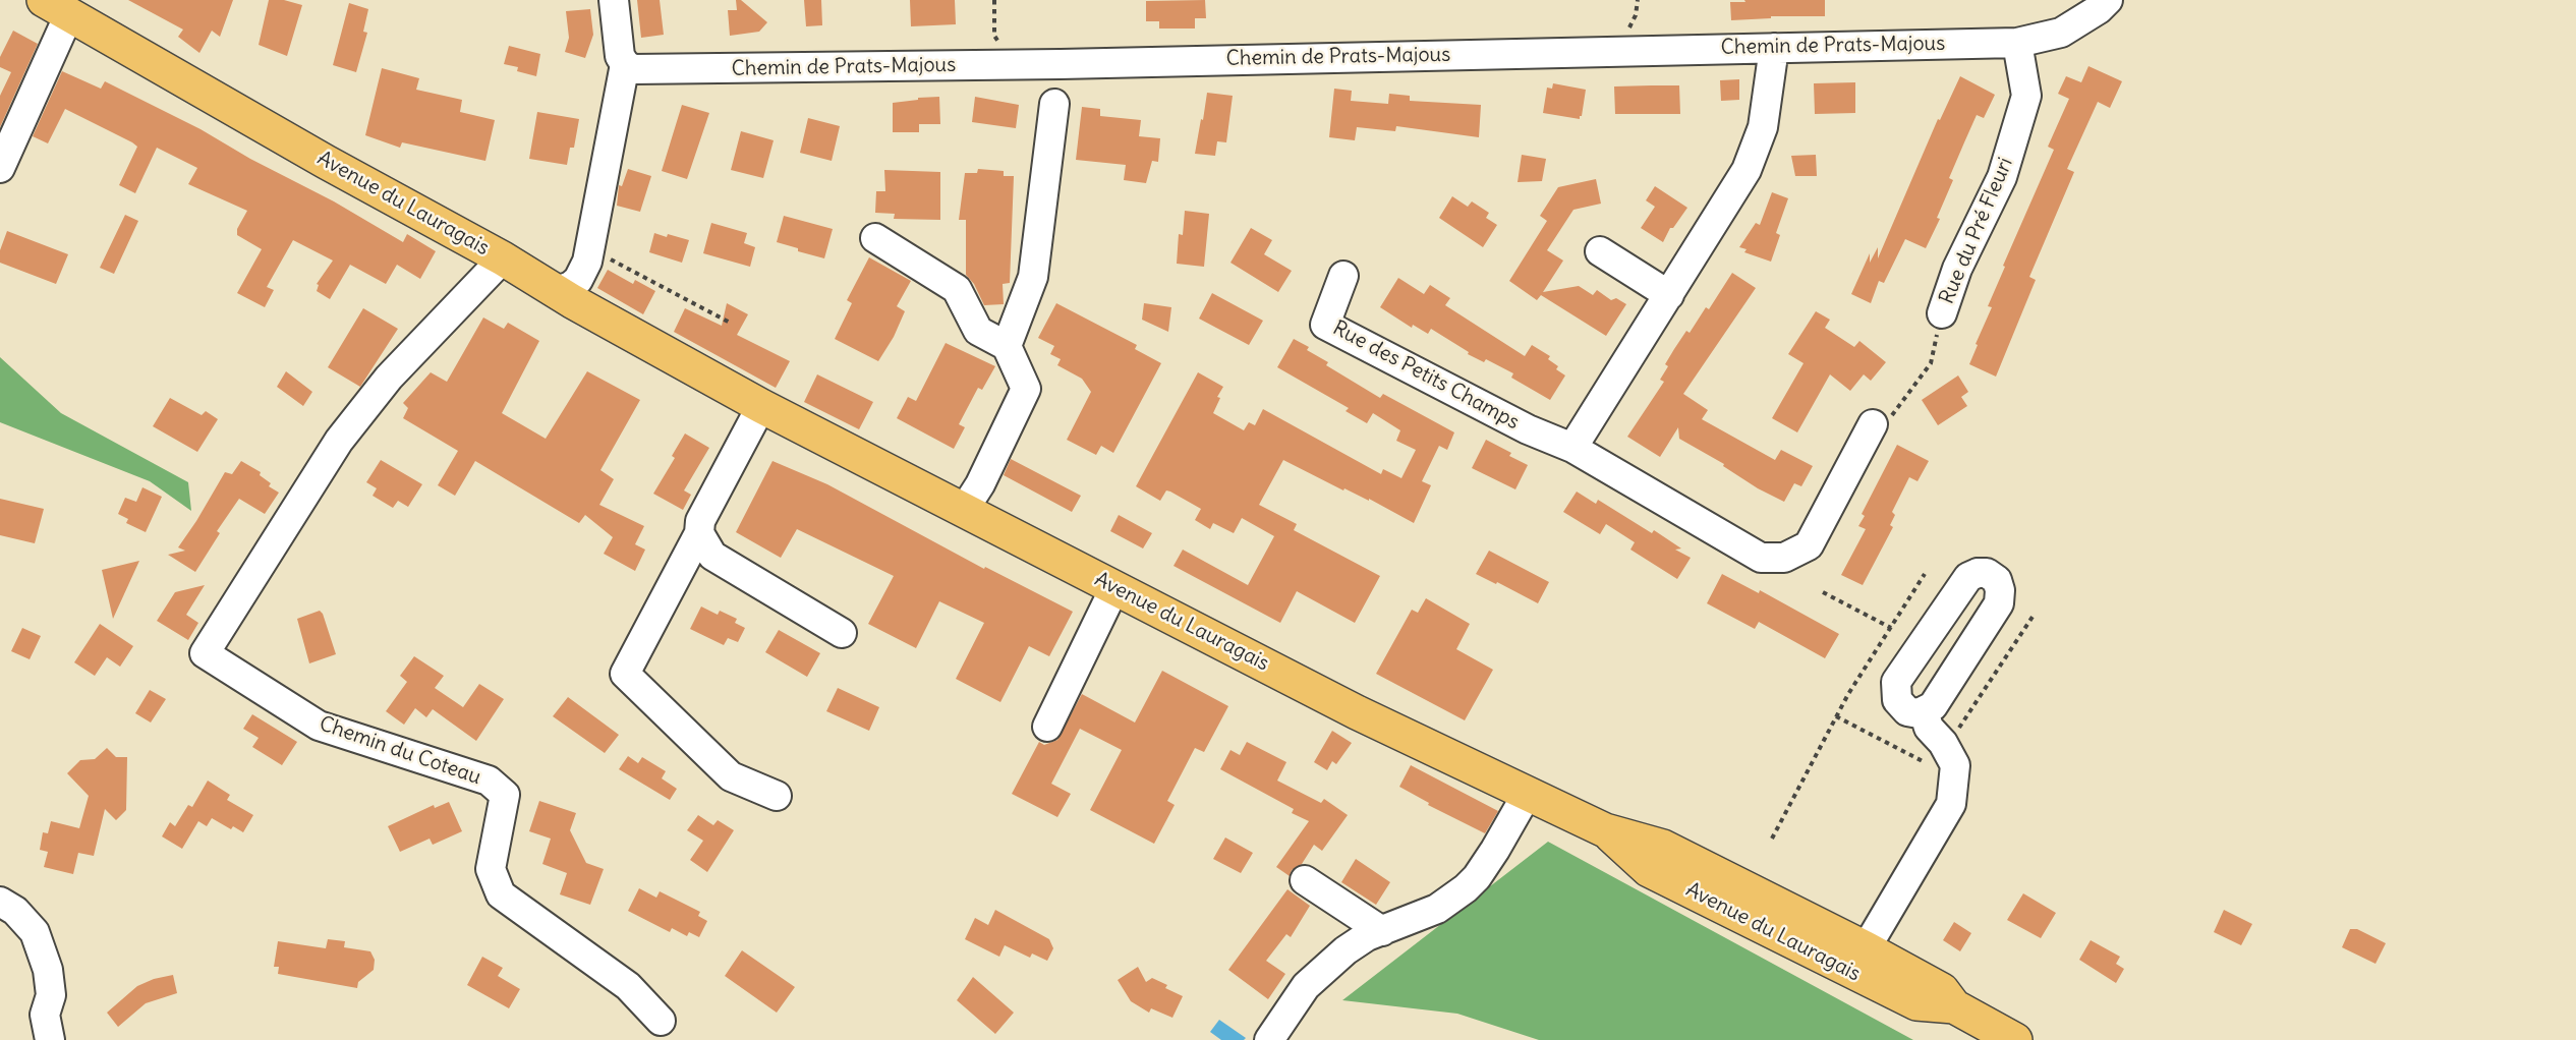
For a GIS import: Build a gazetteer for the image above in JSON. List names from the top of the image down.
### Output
{
  "streets": {
    "main road": ["Avenue du Lauragais"],
    "street": [
      "Chemin de Prats-Majous",
      "Rue du Pré Fleuri",
      "Rue des Petits Champs",
      "Chemin du Coteau"
    ]
  },
  "crossings": [
    ["Chemin de Prats-Majous", "Rue du Pré Fleuri"],
    ["Avenue du Lauragais", "Chemin du Coteau"]
  ]
}
